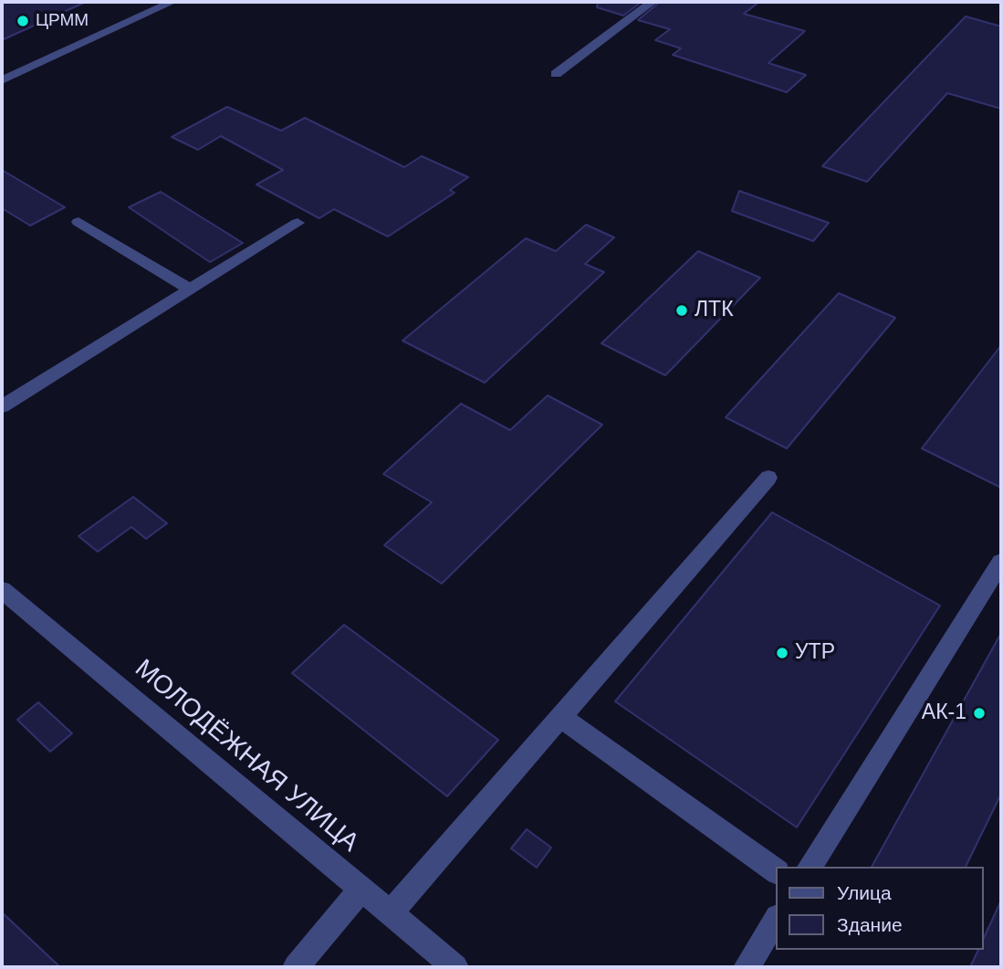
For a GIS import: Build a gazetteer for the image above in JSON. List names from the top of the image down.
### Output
{
  "streets": {
    "street": ["МОЛОДЁЖНАЯ УЛИЦА"]
  },
  "places": [
    "ЦРММ",
    "ЛТК",
    "УТР",
    "АК-1"
  ],
  "legend": ["Улица", "Здание"]
}
